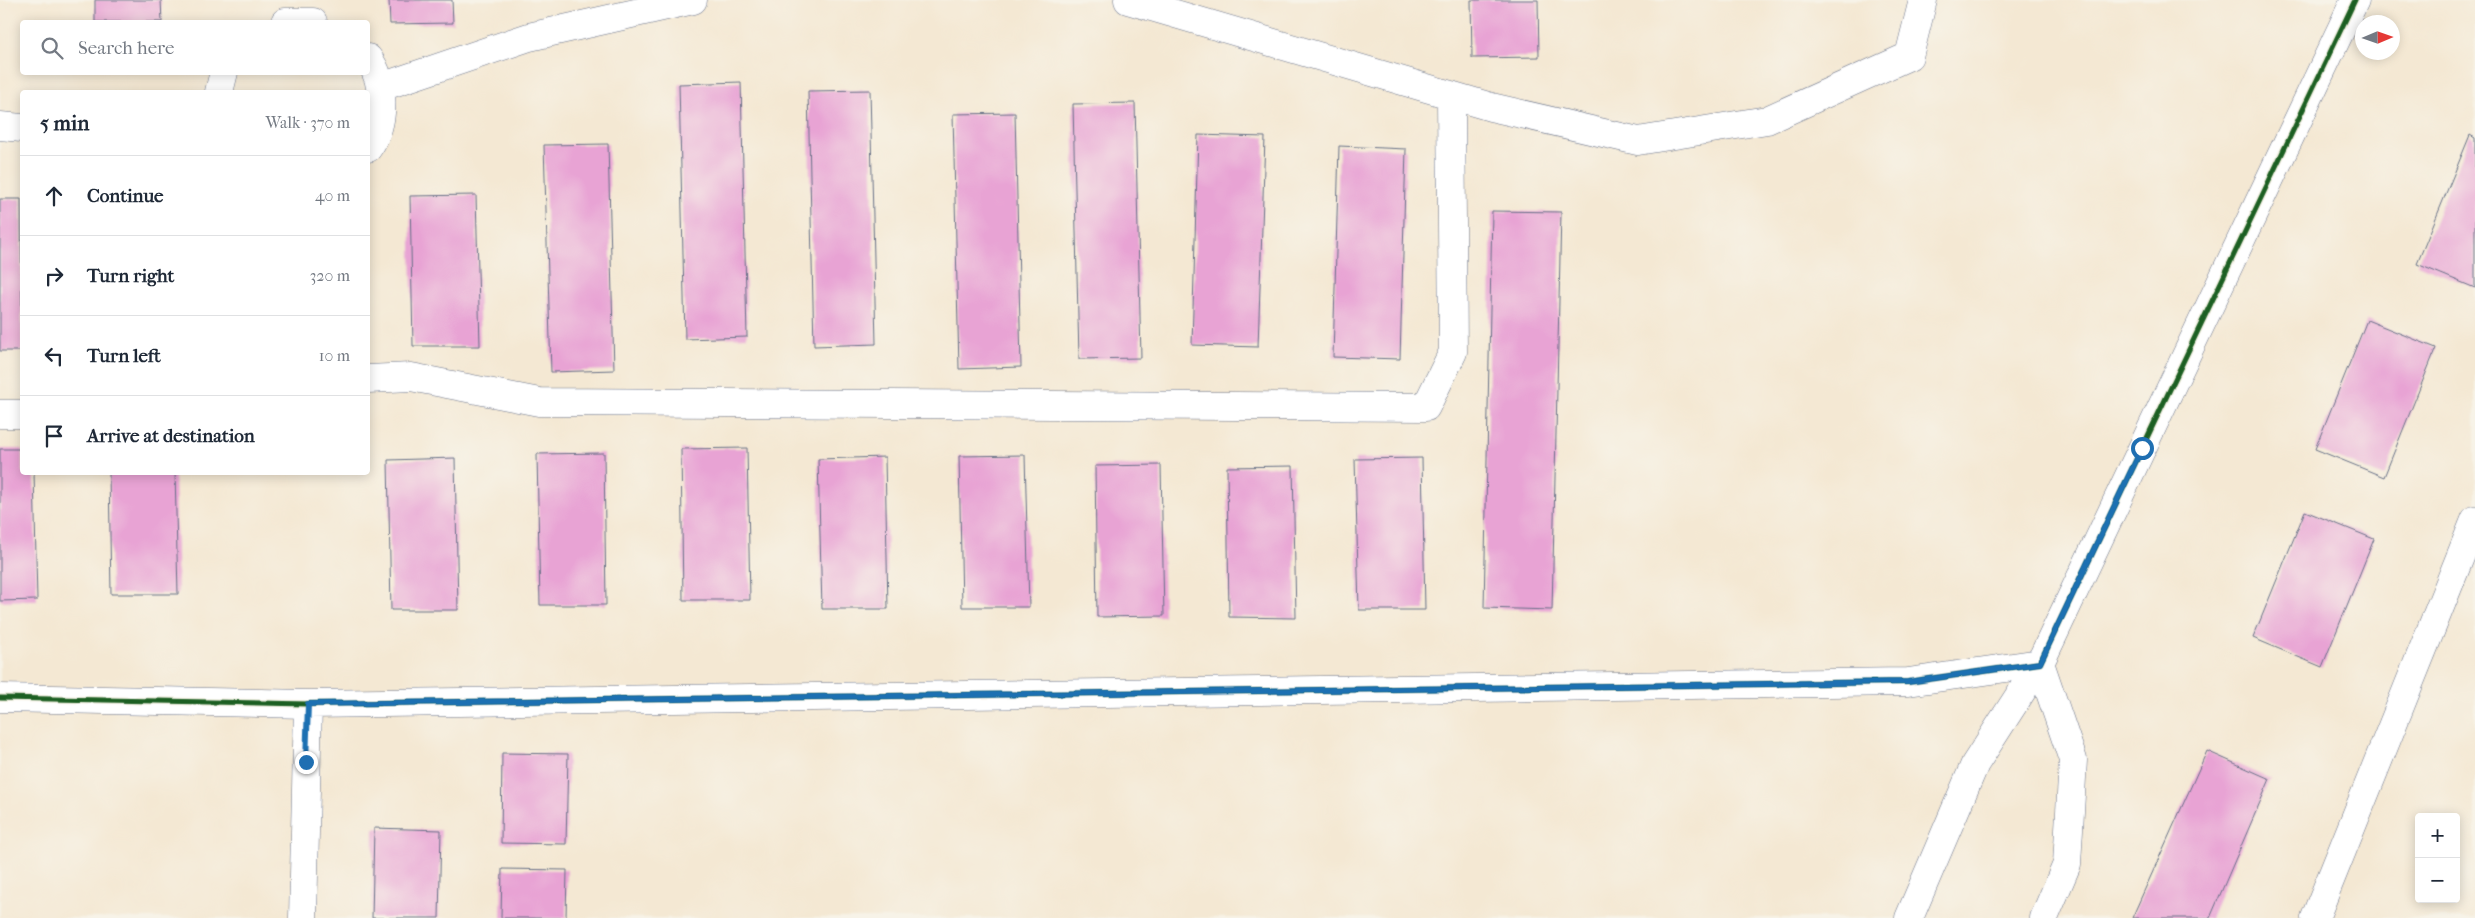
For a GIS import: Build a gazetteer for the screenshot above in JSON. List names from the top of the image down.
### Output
{
  "north": "right",
  "page": {
    "search": "Search here",
    "heading": ["5 min", "Walk · 370 m"],
    "list": [
      ["Continue", "40 m"],
      ["Turn right", "320 m"],
      ["Turn left", "10 m"],
      "Arrive at destination"
    ],
    "map_buttons": ["+", "−"]
  }
}
